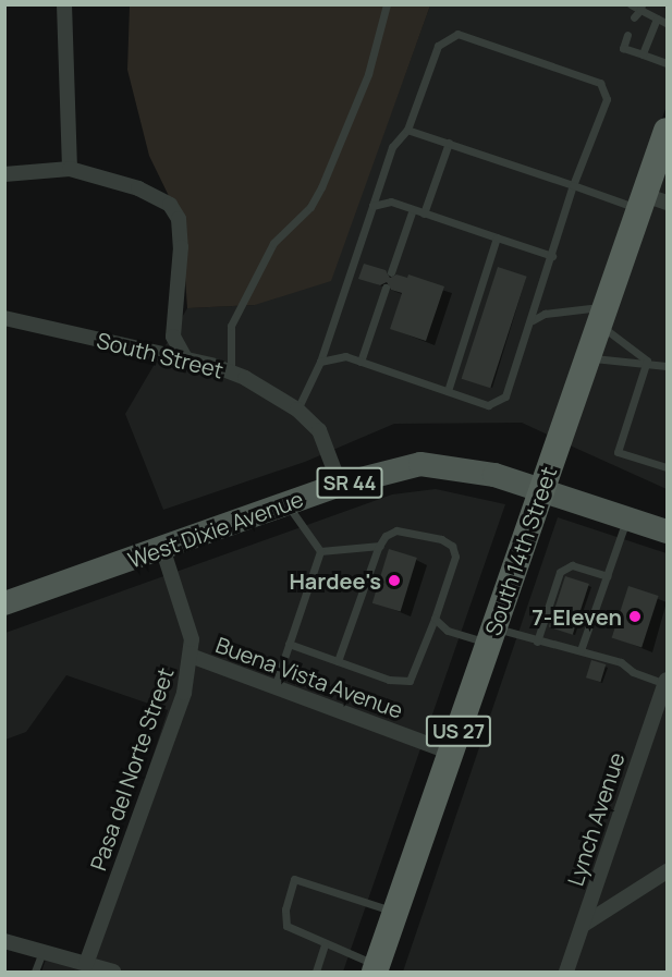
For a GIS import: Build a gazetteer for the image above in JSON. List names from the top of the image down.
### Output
{
  "streets": {
    "highway": ["South 14th Street", "US 27"],
    "main road": ["SR 44", "West Dixie Avenue"],
    "street": [
      "South Street",
      "Buena Vista Avenue",
      "Pasa del Norte Street",
      "Lynch Avenue"
    ]
  },
  "crossings": [
    ["South Street", "West Dixie Avenue"],
    ["SR 44", "West Dixie Avenue"],
    ["SR 44", "South 14th Street"],
    ["West Dixie Avenue", "South 14th Street"],
    ["West Dixie Avenue", "Pasa del Norte Street"],
    ["South 14th Street", "Buena Vista Avenue"],
    ["Buena Vista Avenue", "Pasa del Norte Street"]
  ],
  "places": ["Hardee's", "7-Eleven"]
}
